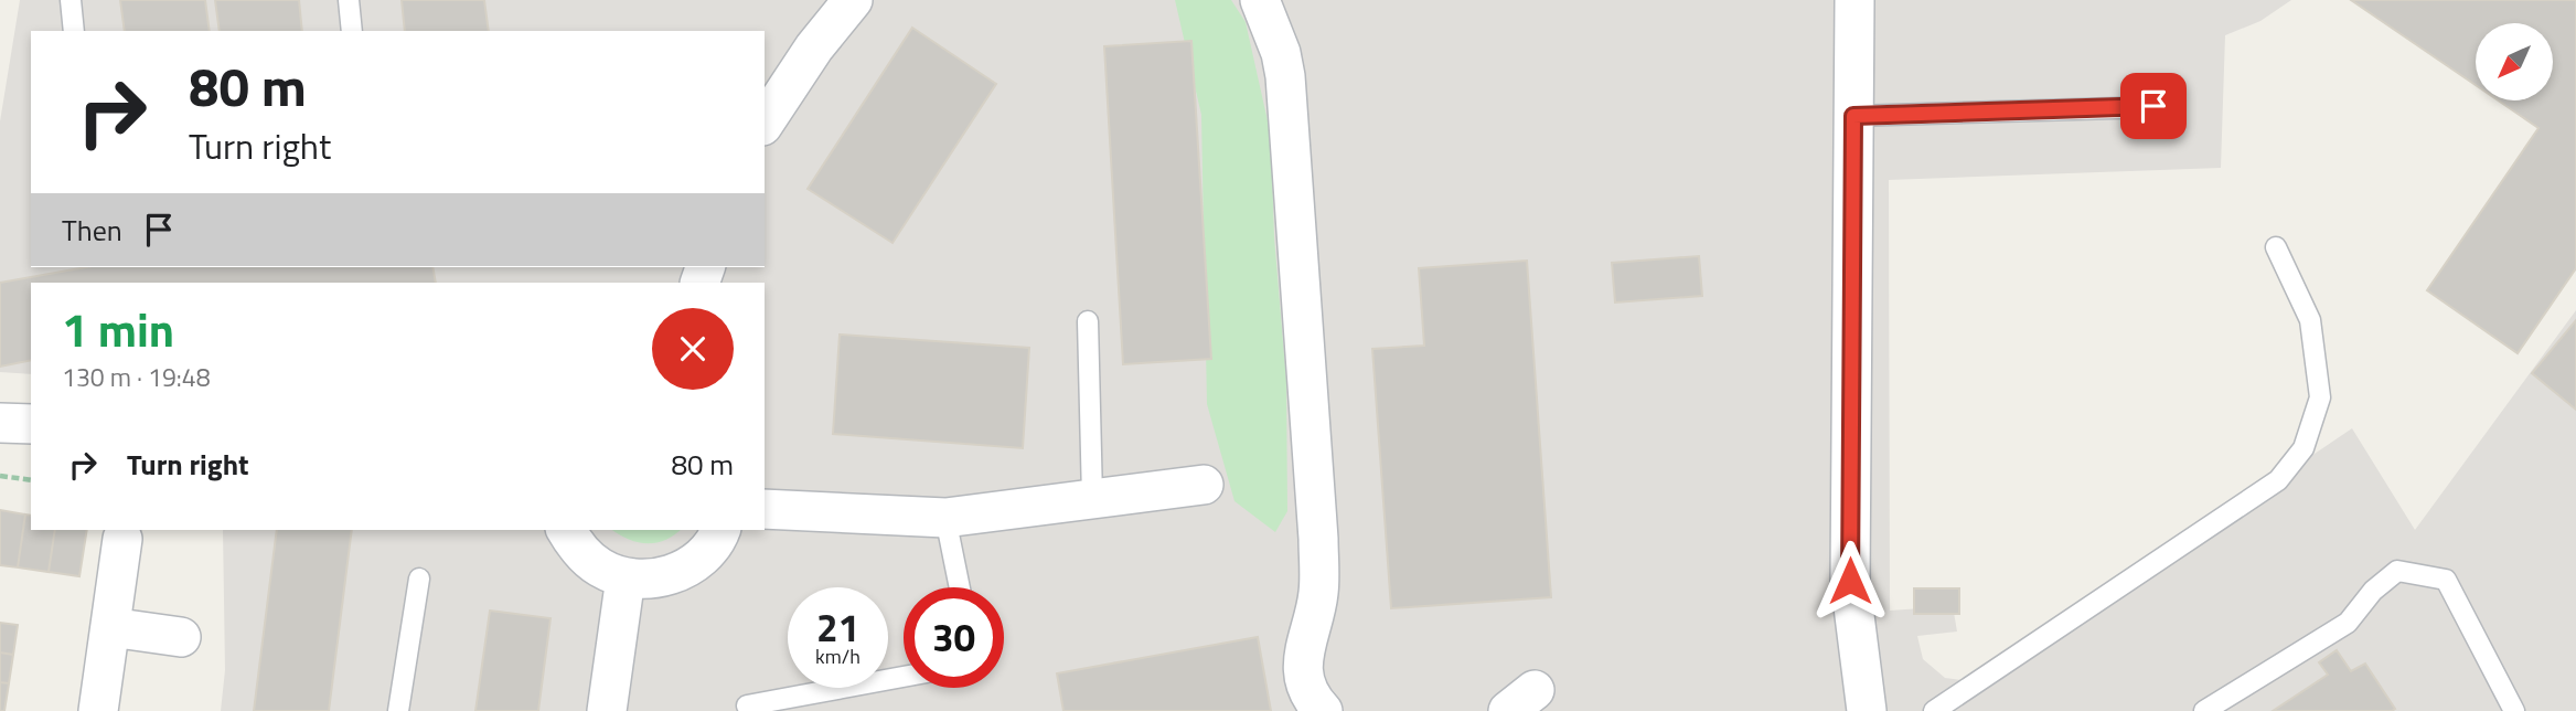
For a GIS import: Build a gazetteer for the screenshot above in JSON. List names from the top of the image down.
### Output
{
  "north": "bottom left",
  "page": {
    "turn": ["80 m", "Turn right"],
    "then": "Then",
    "heading": ["1 min", "130 m · 19:48"],
    "list": [
      {
        "name": "Turn right",
        "value": "80 m"
      }
    ],
    "speed": "21 km/h",
    "limit": "30"
  }
}
